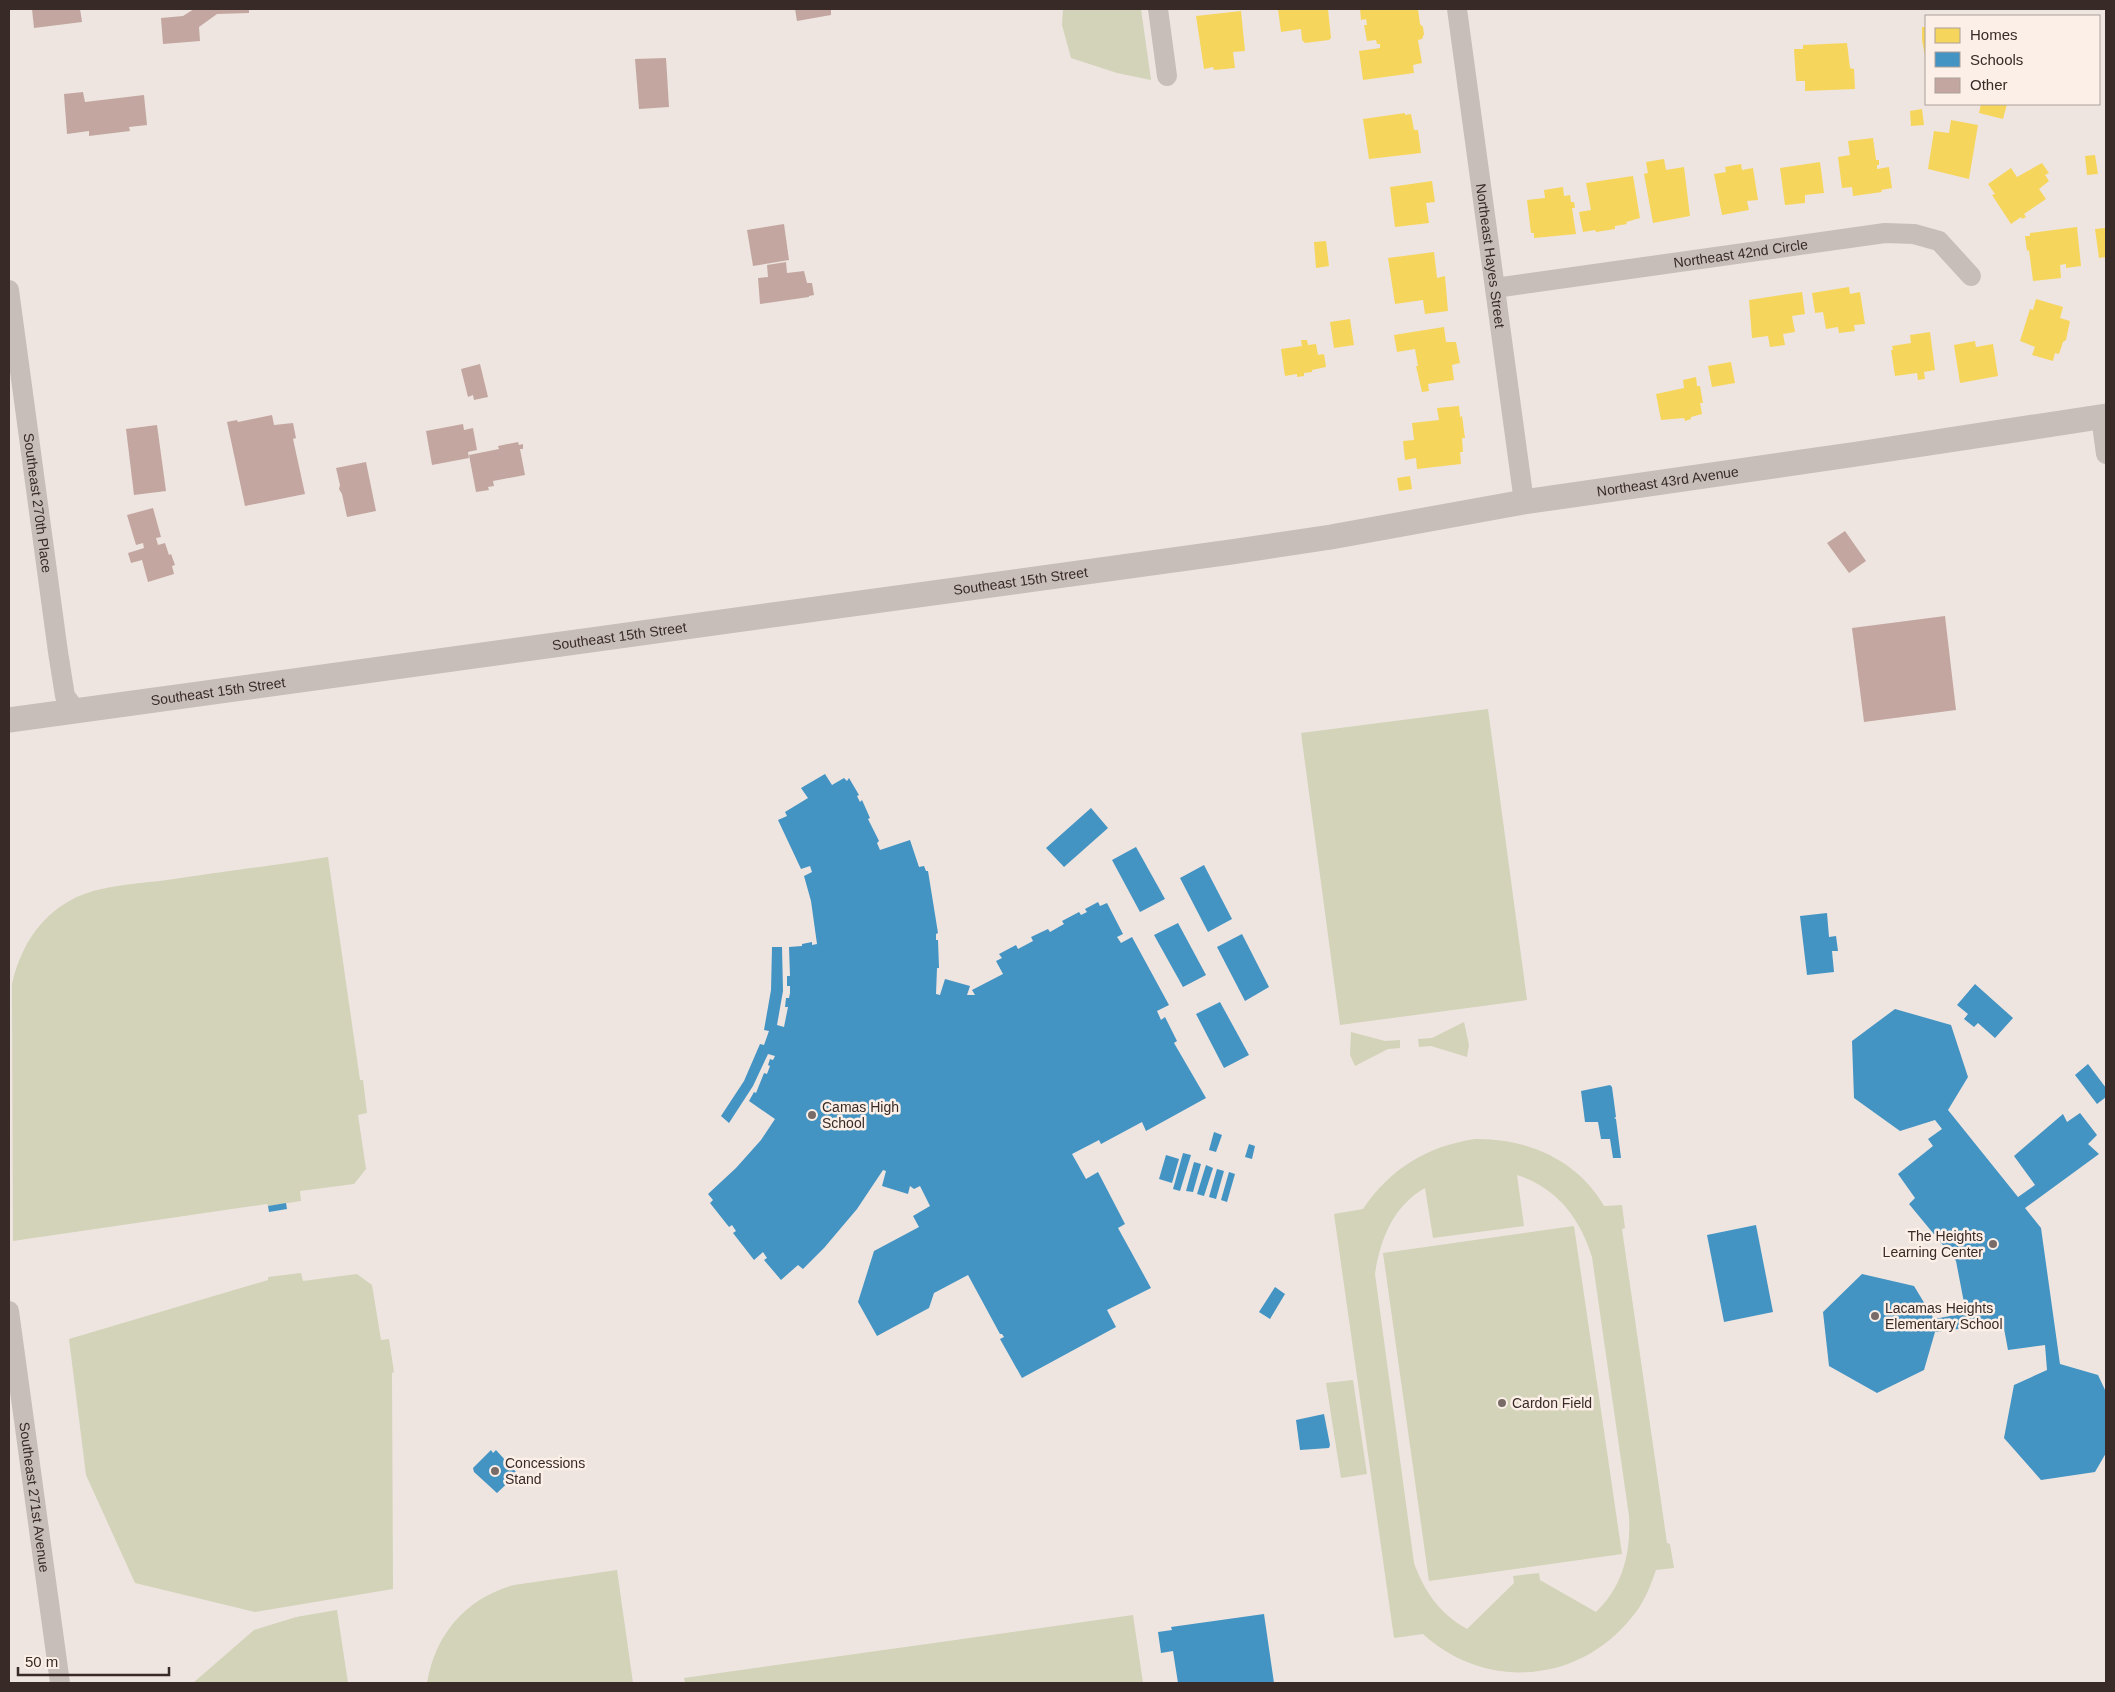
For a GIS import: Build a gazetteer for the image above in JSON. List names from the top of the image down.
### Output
{
  "streets": {
    "street": [
      "Northeast 42nd Circle",
      "Northeast Hayes Street",
      "Northeast 43rd Avenue",
      "Southeast 270th Place",
      "Southeast 15th Street",
      "Southeast 271st Avenue"
    ]
  },
  "crossings": [
    ["Northeast 42nd Circle", "Northeast Hayes Street"],
    ["Northeast Hayes Street", "Northeast 43rd Avenue"],
    ["Northeast 43rd Avenue", "Southeast 15th Street"],
    ["Southeast 270th Place", "Southeast 15th Street"]
  ],
  "places": [
    "Camas High School",
    "The Heights Learning Center",
    "Lacamas Heights Elementary School",
    "Cardon Field",
    "Concessions Stand"
  ],
  "legend": ["Homes", "Schools", "Other"],
  "scale_bar": "50 m"
}
